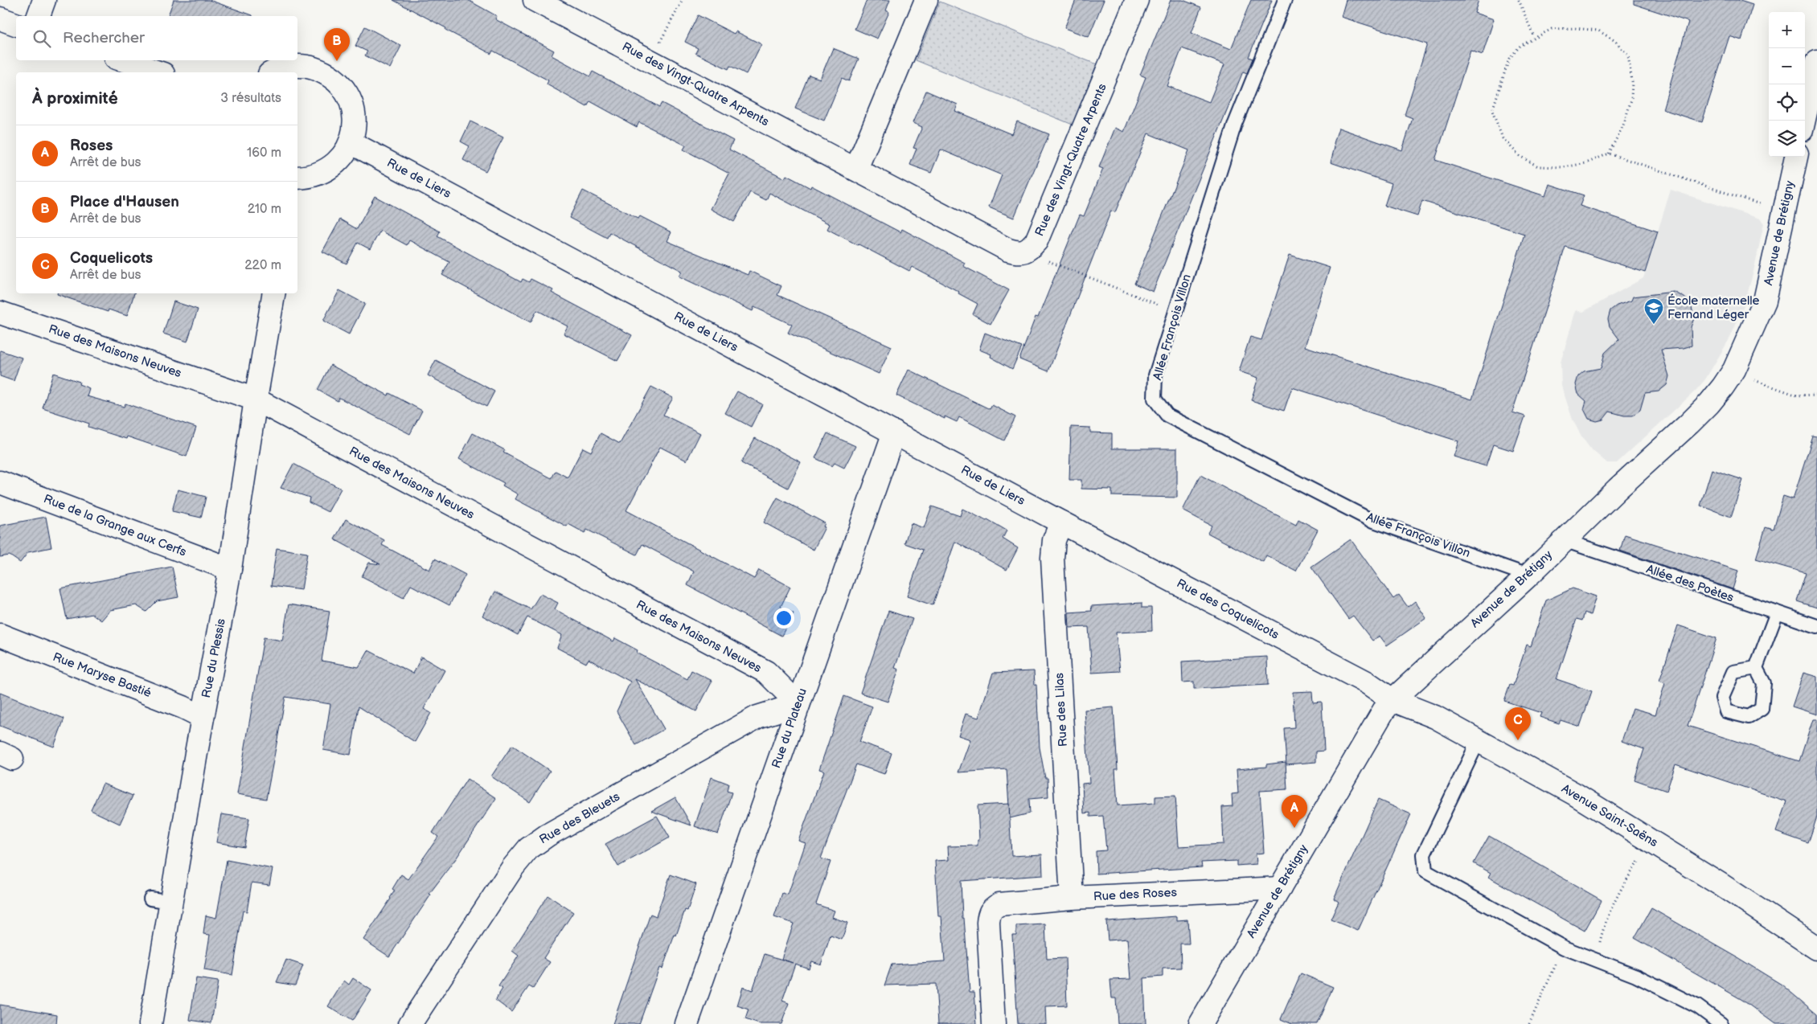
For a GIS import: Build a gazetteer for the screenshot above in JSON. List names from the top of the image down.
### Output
{
  "streets": {
    "street": [
      "Rue des Vingt-Quatre Arpents",
      "Rue de Liers",
      "Avenue de Brétigny",
      "Rue des Maisons Neuves",
      "Rue de la Grange aux Cerfs",
      "Rue des Coquelicots",
      "Rue du Plessis",
      "Rue Maryse Bastié",
      "Rue des Lilas",
      "Rue du Plateau",
      "Avenue Saint-Saëns",
      "Rue des Bleuets",
      "Rue des Roses"
    ],
    "lane": ["Allée François Villon", "Allée des Poètes"]
  },
  "crossings": [
    ["Rue de Liers", "Rue des Coquelicots"],
    ["Rue de Liers", "Rue des Lilas"],
    ["Rue de Liers", "Rue du Plateau"],
    ["Avenue de Brétigny", "Allée François Villon"],
    ["Avenue de Brétigny", "Allée des Poètes"],
    ["Avenue de Brétigny", "Rue des Coquelicots"],
    ["Avenue de Brétigny", "Avenue Saint-Saëns"],
    ["Avenue de Brétigny", "Rue des Roses"],
    ["Rue des Maisons Neuves", "Rue du Plessis"],
    ["Rue des Maisons Neuves", "Rue du Plateau"],
    ["Rue des Maisons Neuves", "Rue des Bleuets"],
    ["Rue de la Grange aux Cerfs", "Rue du Plessis"],
    ["Rue des Coquelicots", "Rue des Lilas"],
    ["Rue des Coquelicots", "Avenue Saint-Saëns"],
    ["Rue du Plessis", "Rue Maryse Bastié"],
    ["Rue des Lilas", "Rue des Roses"],
    ["Rue du Plateau", "Rue des Bleuets"]
  ],
  "places": {
    "school or university": ["École maternelle Fernand Léger"]
  },
  "page": {
    "map_buttons": ["+", "−"],
    "search": "Rechercher",
    "pins": ["B", "C", "A"],
    "heading": ["À proximité", "3 résultats"],
    "list": [
      {
        "mark": "A",
        "name": "Roses",
        "note": "Arrêt de bus",
        "value": "160 m"
      },
      {
        "mark": "B",
        "name": "Place d'Hausen",
        "note": "Arrêt de bus",
        "value": "210 m"
      },
      {
        "mark": "C",
        "name": "Coquelicots",
        "note": "Arrêt de bus",
        "value": "220 m"
      }
    ]
  }
}
